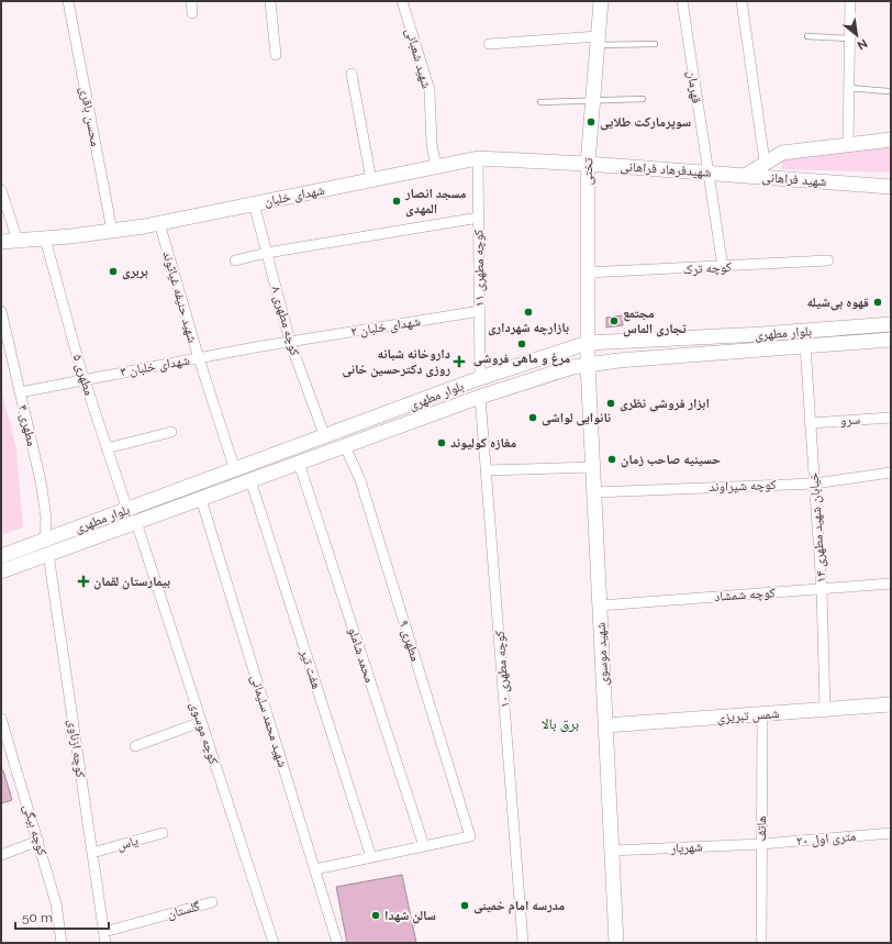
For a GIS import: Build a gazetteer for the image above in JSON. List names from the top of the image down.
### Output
{
  "streets": {
    "main road": [
      "شهیدفرهاد فراهانی",
      "تختی",
      "شهید فراهانی",
      "شهدای خلبان",
      "بلوار مطهری",
      "شهید موسوی",
      "شمس تبریزی"
    ],
    "street": [
      "شهید شعبانی",
      "قهرمان",
      "محسن باقری",
      "کوچه مطهری ۱۱",
      "کوچه ترک",
      "شهید حنیفه غیاثوند",
      "کوچه مطهری ۸",
      "شهدای خلبان ۲",
      "شهدای خلبان ۳",
      "مطهری ۵",
      "سرو",
      "مطهری ۴",
      "کوچه شیراوند",
      "خیابان شهید مطهری ۱۴",
      "کوچه شمشاد",
      "مطهری ۹",
      "محمد شاملو",
      "هفت تیر",
      "کوچه مطهری ۱۰",
      "شهید محمد سلیمانی",
      "کوچه موسوی",
      "کوچه ازناوی",
      "هاتف",
      "کوچه بیگی",
      "۲۰ متری اول",
      "یاس",
      "شهریار",
      "گلستان"
    ]
  },
  "crossings": [
    ["شهید شعبانی", "شهدای خلبان"],
    ["قهرمان", "شهیدفرهاد فراهانی"],
    ["قهرمان", "کوچه ترک"],
    ["محسن باقری", "شهدای خلبان"],
    ["شهیدفرهاد فراهانی", "تختی"],
    ["شهیدفرهاد فراهانی", "شهید فراهانی"],
    ["شهیدفرهاد فراهانی", "شهدای خلبان"],
    ["تختی", "شهدای خلبان"],
    ["تختی", "کوچه ترک"],
    ["تختی", "بلوار مطهری"],
    ["تختی", "شهید موسوی"],
    ["شهدای خلبان", "کوچه مطهری ۱۱"],
    ["شهدای خلبان", "شهید حنیفه غیاثوند"],
    ["شهدای خلبان", "کوچه مطهری ۸"],
    ["شهدای خلبان", "مطهری ۵"],
    ["کوچه مطهری ۱۱", "شهدای خلبان ۲"],
    ["کوچه مطهری ۱۱", "بلوار مطهری"],
    ["شهید حنیفه غیاثوند", "بلوار مطهری"],
    ["شهید حنیفه غیاثوند", "شهدای خلبان ۳"],
    ["کوچه مطهری ۸", "شهدای خلبان ۲"],
    ["کوچه مطهری ۸", "بلوار مطهری"],
    ["کوچه مطهری ۸", "شهدای خلبان ۳"],
    ["شهدای خلبان ۲", "شهدای خلبان ۳"],
    ["بلوار مطهری", "مطهری ۵"],
    ["بلوار مطهری", "مطهری ۴"],
    ["بلوار مطهری", "خیابان شهید مطهری ۱۴"],
    ["بلوار مطهری", "مطهری ۹"],
    ["بلوار مطهری", "شهید موسوی"],
    ["بلوار مطهری", "محمد شاملو"],
    ["بلوار مطهری", "هفت تیر"],
    ["بلوار مطهری", "کوچه مطهری ۱۰"],
    ["بلوار مطهری", "شهید محمد سلیمانی"],
    ["بلوار مطهری", "کوچه موسوی"],
    ["بلوار مطهری", "کوچه ازناوی"],
    ["شهدای خلبان ۳", "مطهری ۵"],
    ["شهدای خلبان ۳", "مطهری ۴"],
    ["سرو", "خیابان شهید مطهری ۱۴"],
    ["کوچه شیراوند", "خیابان شهید مطهری ۱۴"],
    ["کوچه شیراوند", "شهید موسوی"],
    ["خیابان شهید مطهری ۱۴", "کوچه شمشاد"],
    ["خیابان شهید مطهری ۱۴", "شمس تبریزی"],
    ["کوچه شمشاد", "شهید موسوی"],
    ["مطهری ۹", "محمد شاملو"],
    ["شهید موسوی", "شمس تبریزی"],
    ["شهید موسوی", "شهریار"],
    ["شمس تبریزی", "هاتف"],
    ["کوچه ازناوی", "یاس"],
    ["کوچه ازناوی", "گلستان"],
    ["هاتف", "۲۰ متری اول"],
    ["هاتف", "شهریار"],
    ["۲۰ متری اول", "شهریار"]
  ],
  "districts": ["برق بالا"],
  "places": {
    "other": [
      "سوپرمارکت طلایی",
      "مسجد انصار المهدی",
      "بربری",
      "قهوه بی‌شیله",
      "بازارچه شهرداری",
      "مجتمع تجاری الماس",
      "مرغ و ماهی فروشی",
      "ابزار فروشی نظری",
      "نانوایی لواشی",
      "مغازه کولیوند",
      "حسینیه صاحب زمان",
      "مدرسه امام خمینی",
      "سالن شهدا"
    ],
    "health": ["داروخانه شبانه روزی دکترحسین خانی", "بیمارستان لقمان"]
  },
  "scale_bar": "50 m",
  "north": "bottom right"
}
